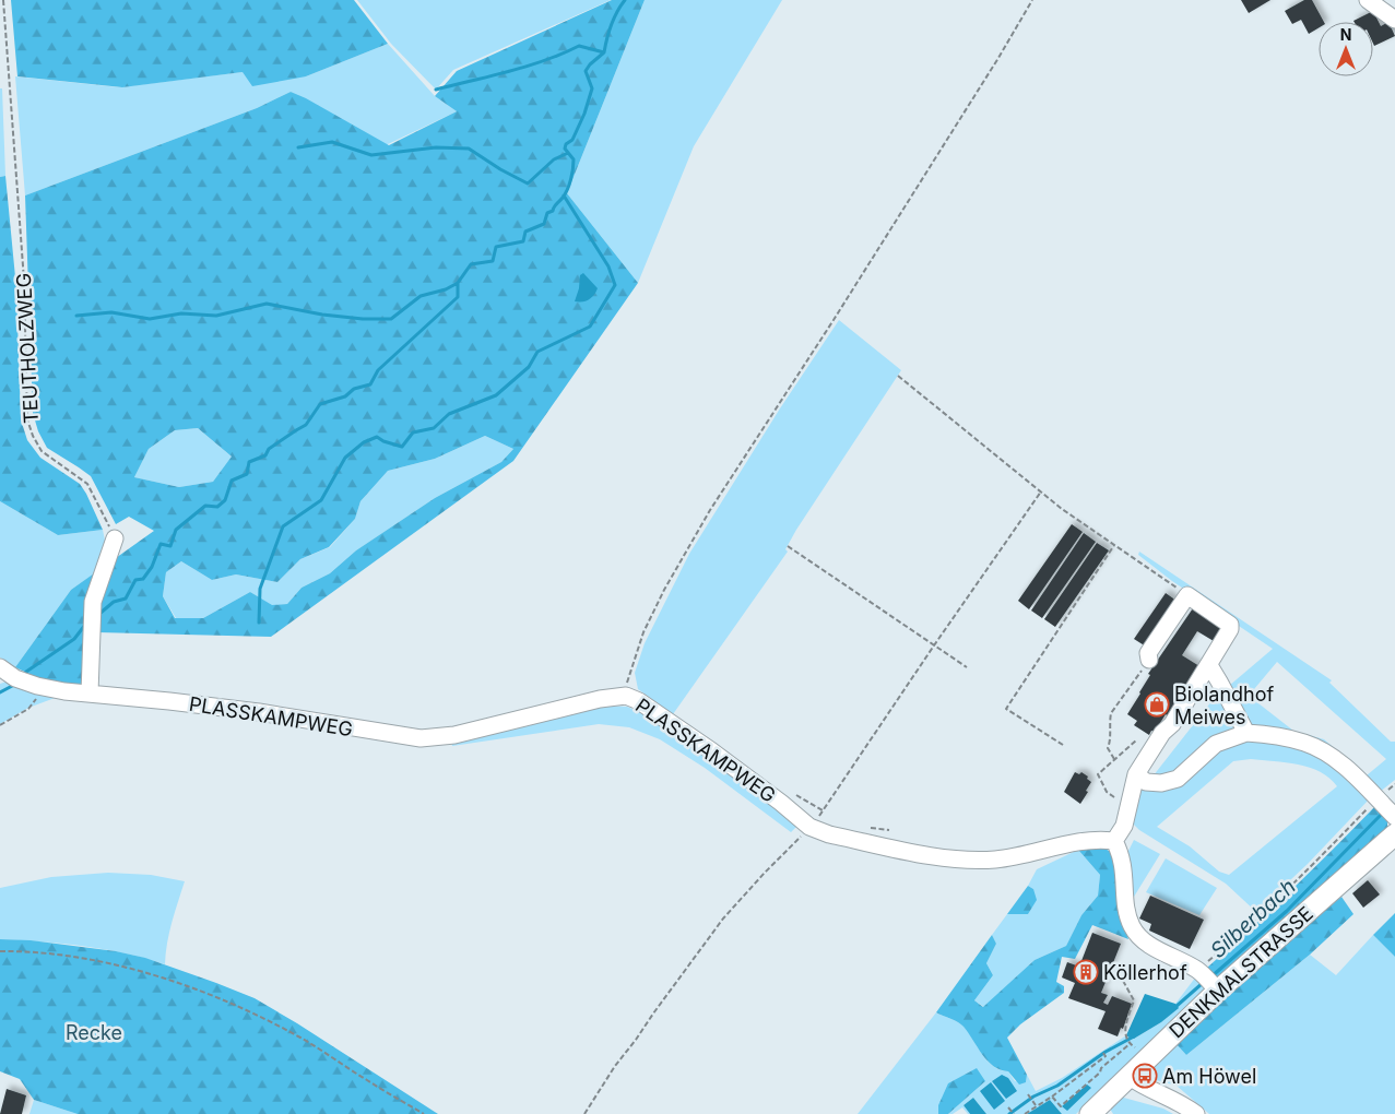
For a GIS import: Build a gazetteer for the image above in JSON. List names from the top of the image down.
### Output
{
  "streets": {
    "main road": ["DENKMALSTRASSE"],
    "street": ["PLASSKAMPWEG"],
    "path": ["TEUTHOLZWEG"]
  },
  "water": ["Silberbach"],
  "parks": ["Recke"],
  "places": {
    "shop": ["Biolandhof Meiwes"],
    "building": ["Köllerhof"],
    "bus stop": ["Am Höwel"]
  },
  "north": "top"
}
